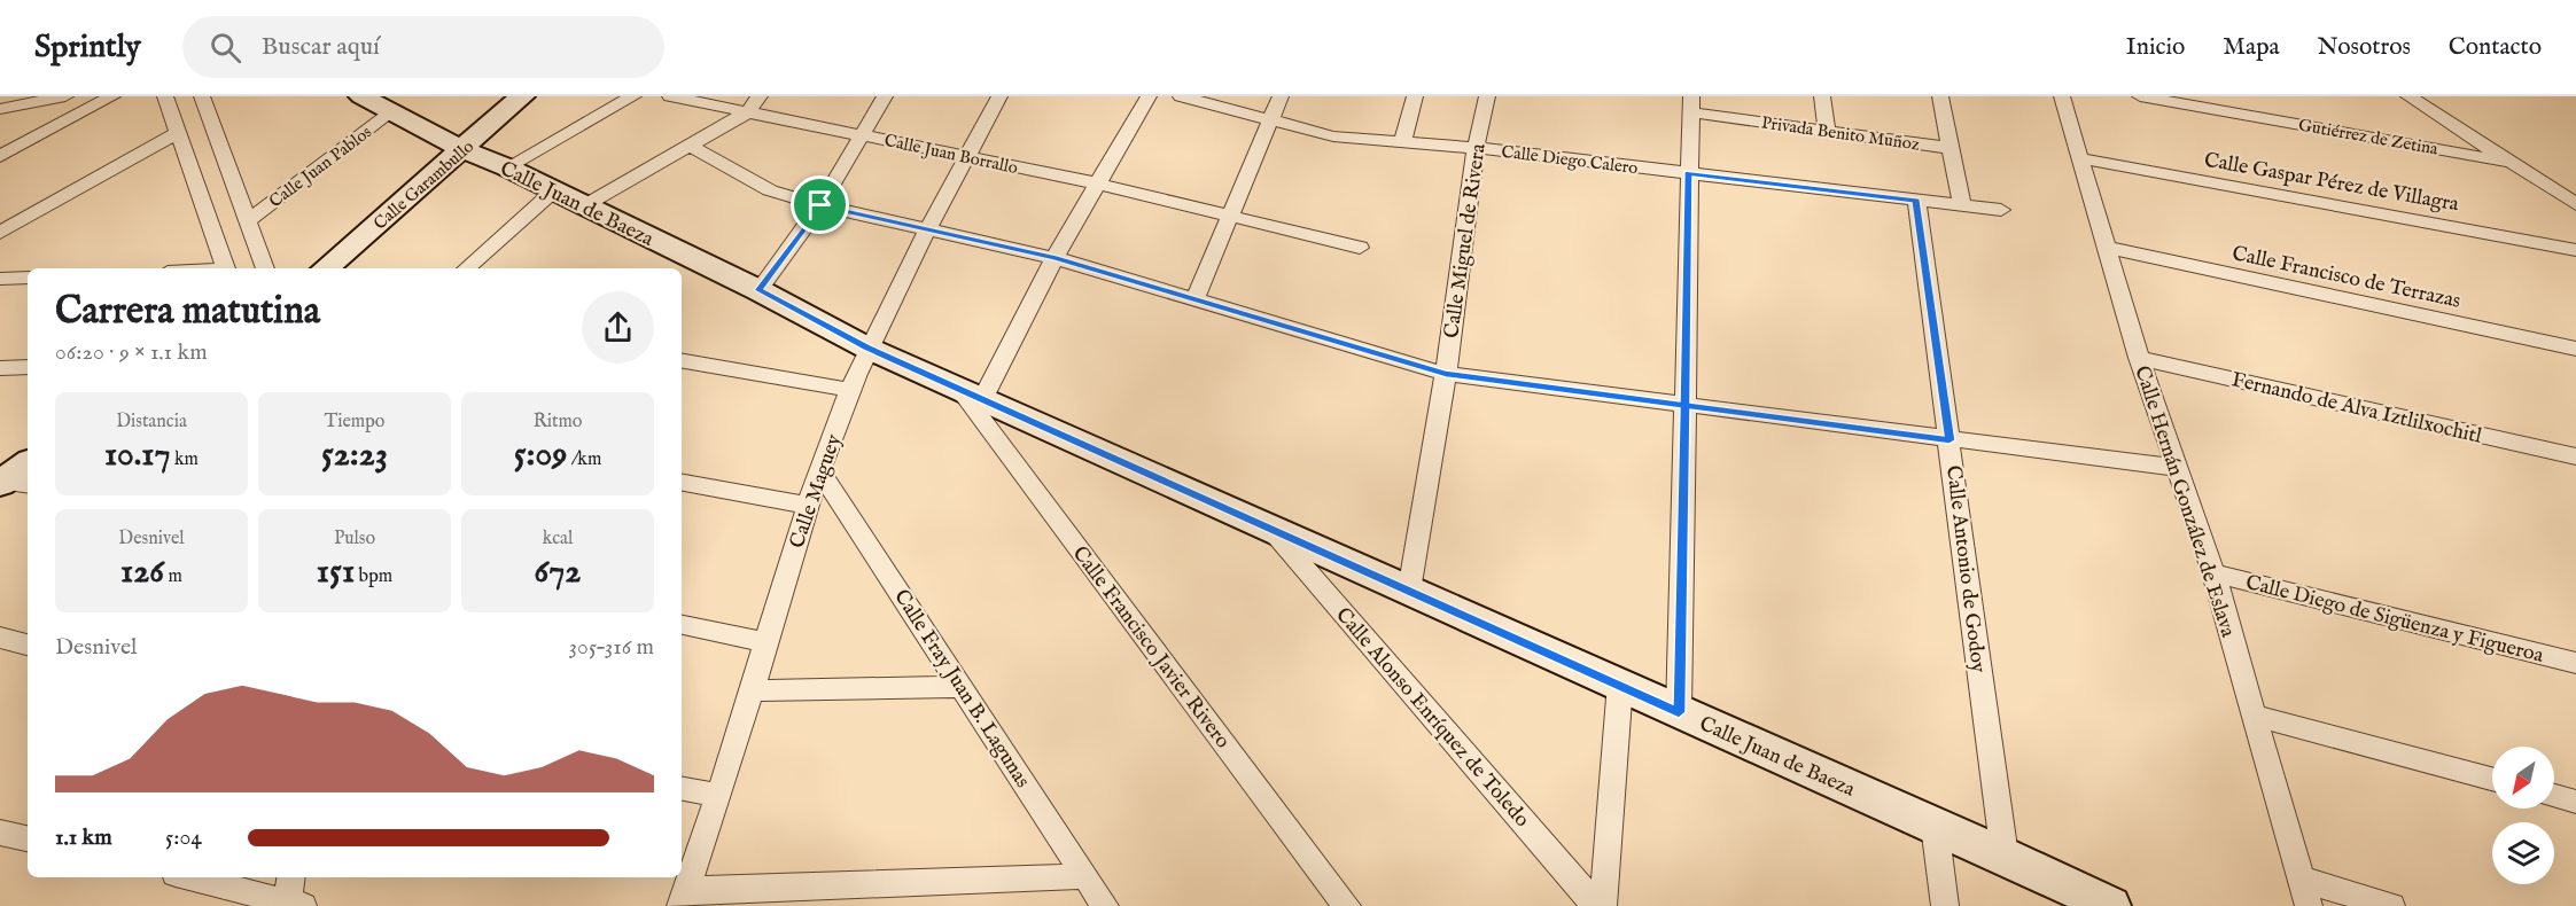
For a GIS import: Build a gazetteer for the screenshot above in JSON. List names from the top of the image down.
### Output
{
  "streets": {
    "street": [
      "Privada Benito Muñoz",
      "Gutiérrez de Zetina",
      "Calle Juan Borrallo",
      "Calle Diego Calero",
      "Calle Juan Pablos",
      "Calle Gaspar Pérez de Villagra",
      "Calle Garambullo",
      "Calle Juan de Baeza",
      "Calle Miguel de Rivera",
      "Calle Francisco de Terrazas",
      "Fernando de Alva Iztlilxochitl",
      "Calle Maguey",
      "Calle Hernán González de Eslava",
      "Calle Antonio de Godoy",
      "Calle Diego de Sigüenza y Figueroa",
      "Calle Francisco Javier Rivero",
      "Calle Fray Juan B. Lagunas",
      "Calle Alonso Enríquez de Toledo"
    ]
  },
  "crossings": [
    ["Calle Juan Borrallo", "Calle Maguey"],
    ["Calle Diego Calero", "Calle Miguel de Rivera"],
    ["Calle Diego Calero", "Calle Antonio de Godoy"],
    ["Calle Juan Pablos", "Calle Juan de Baeza"],
    ["Calle Gaspar Pérez de Villagra", "Calle Hernán González de Eslava"],
    ["Calle Garambullo", "Calle Juan de Baeza"],
    ["Calle Juan de Baeza", "Calle Miguel de Rivera"],
    ["Calle Juan de Baeza", "Calle Maguey"],
    ["Calle Juan de Baeza", "Calle Antonio de Godoy"],
    ["Calle Juan de Baeza", "Calle Francisco Javier Rivero"],
    ["Calle Juan de Baeza", "Calle Alonso Enríquez de Toledo"],
    ["Calle Francisco de Terrazas", "Calle Hernán González de Eslava"],
    ["Fernando de Alva Iztlilxochitl", "Calle Hernán González de Eslava"],
    ["Calle Maguey", "Calle Fray Juan B. Lagunas"],
    ["Calle Hernán González de Eslava", "Calle Diego de Sigüenza y Figueroa"]
  ],
  "north": "bottom left",
  "page": {
    "header": "Sprintly",
    "search": "Buscar aquí",
    "nav": [
      "Inicio",
      "Mapa",
      "Nosotros",
      "Contacto"
    ],
    "heading": ["Carrera matutina", "06:20 · 9 × 1.1 km"],
    "stats": [
      ["Distancia", "10.17 km"],
      ["Tiempo", "52:23"],
      ["Ritmo", "5:09 /km"],
      ["Desnivel", "126 m"],
      ["Pulso", "151 bpm"],
      ["kcal", "672"]
    ],
    "chart": ["Desnivel", "305–316 m"],
    "list": [
      {
        "name": "1.1 km",
        "note": "5:04"
      }
    ]
  }
}
